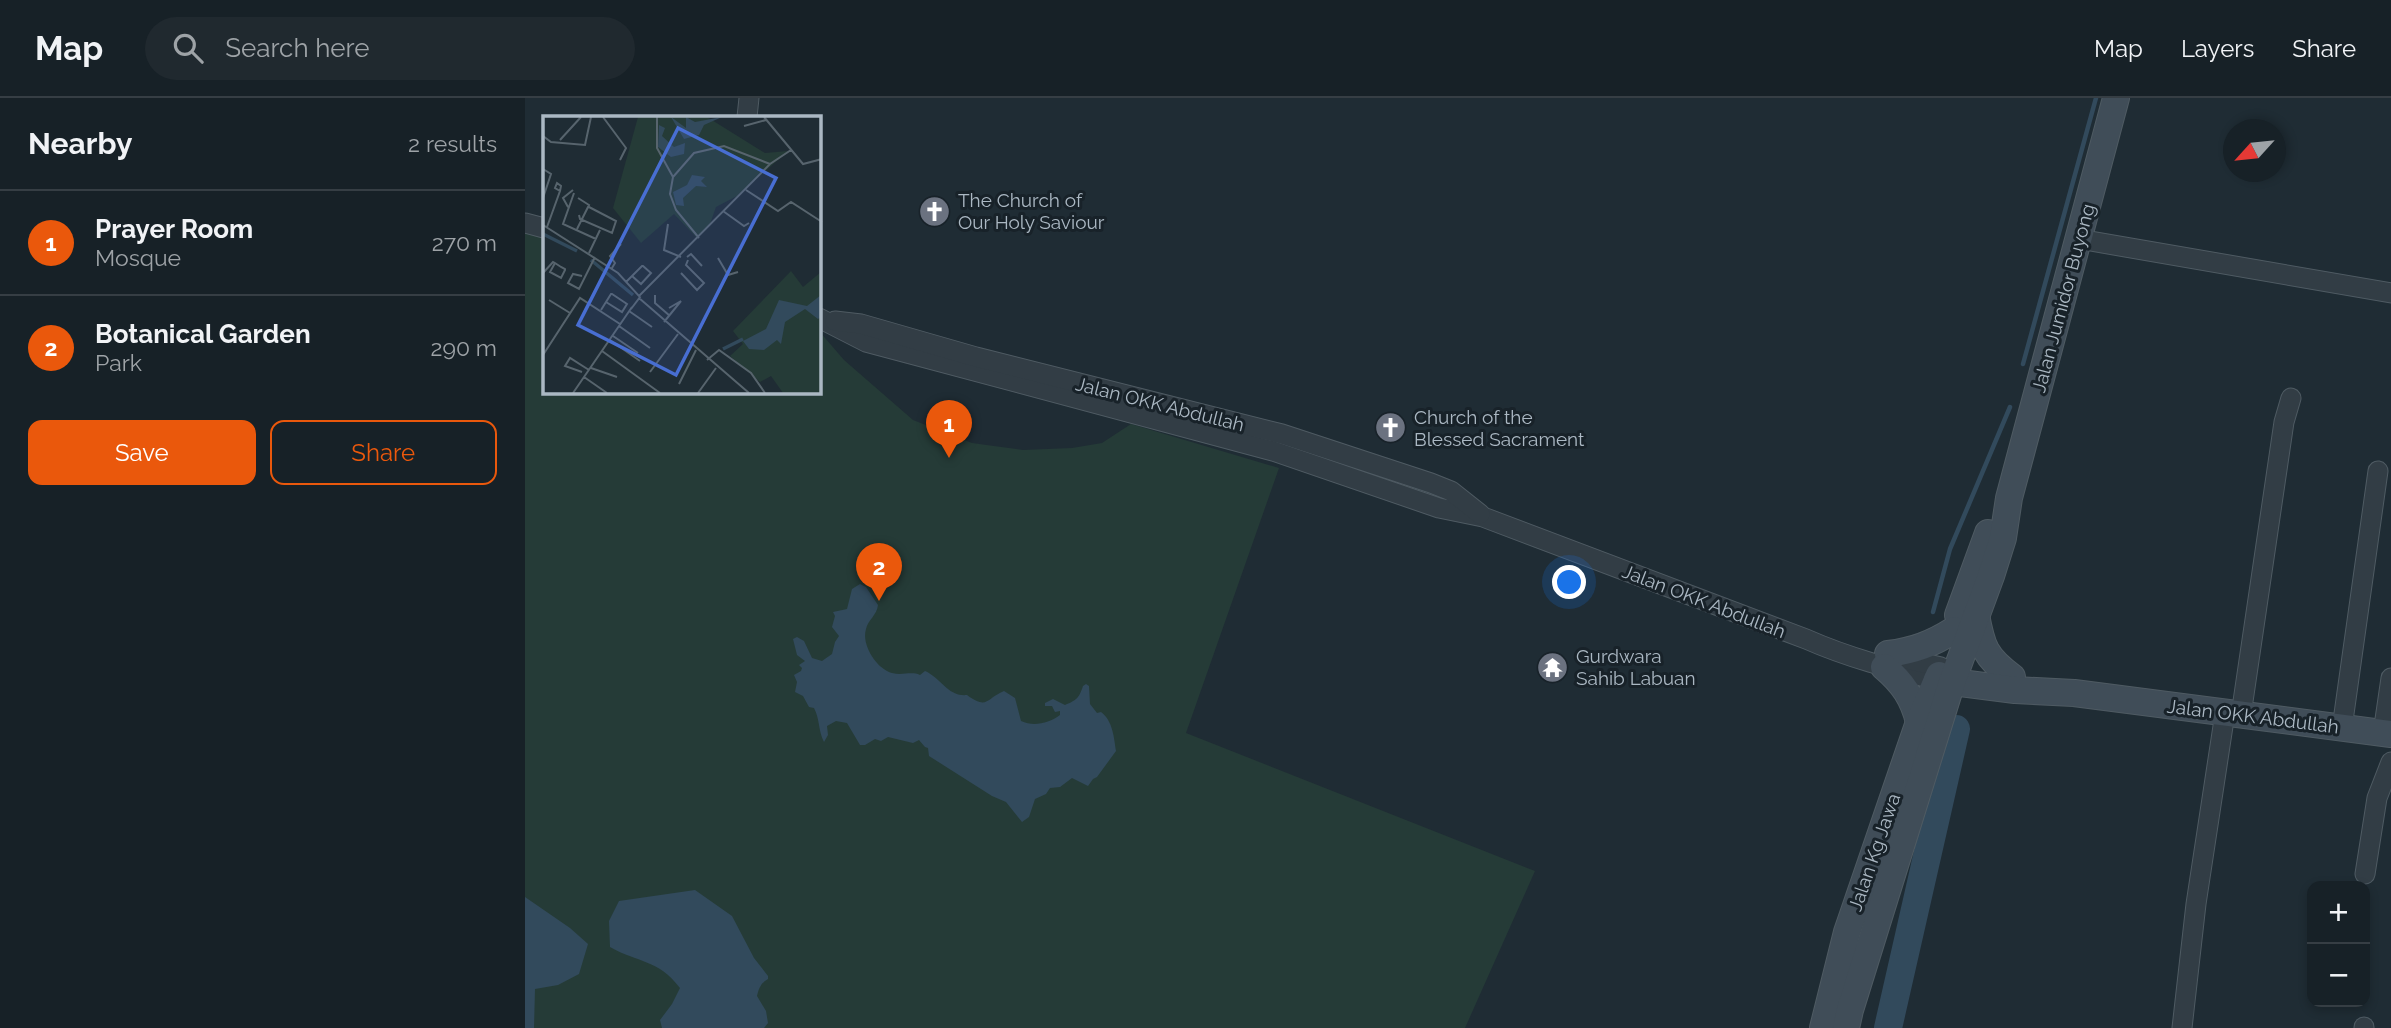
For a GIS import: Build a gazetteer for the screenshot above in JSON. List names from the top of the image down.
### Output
{
  "streets": {
    "main road": ["Jalan Jumidor Buyong", "Jalan OKK Abdullah", "Jalan Kg Jawa"]
  },
  "crossings": [
    ["Jalan Jumidor Buyong", "Jalan OKK Abdullah"],
    ["Jalan Jumidor Buyong", "Jalan Kg Jawa"],
    ["Jalan OKK Abdullah", "Jalan Kg Jawa"]
  ],
  "places": {
    "church": ["The Church of Our Holy Saviour", "Church of the Blessed Sacrament"],
    "temple": ["Gurdwara Sahib Labuan"]
  },
  "north": "bottom left",
  "page": {
    "header": "Map",
    "search": "Search here",
    "nav": ["Map", "Layers", "Share"],
    "heading": ["Nearby", "2 results"],
    "list": [
      {
        "mark": "1",
        "name": "Prayer Room",
        "note": "Mosque",
        "value": "270 m"
      },
      {
        "mark": "2",
        "name": "Botanical Garden",
        "note": "Park",
        "value": "290 m"
      }
    ],
    "buttons": ["Save", "Share"],
    "pins": ["1", "2"],
    "map_buttons": ["+", "−"]
  }
}
